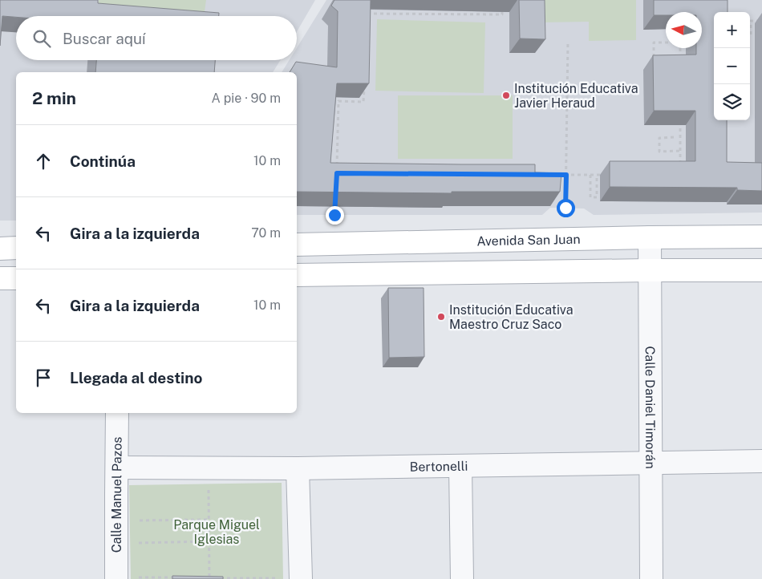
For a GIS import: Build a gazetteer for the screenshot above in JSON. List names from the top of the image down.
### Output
{
  "streets": {
    "main road": ["Avenida San Juan"],
    "street": ["Calle Daniel Timorán", "Bertonelli", "Calle Manuel Pazos"]
  },
  "crossings": [
    ["Avenida San Juan", "Calle Daniel Timorán"],
    ["Calle Daniel Timorán", "Bertonelli"],
    ["Bertonelli", "Calle Manuel Pazos"]
  ],
  "parks": ["Parque Miguel Iglesias"],
  "places": ["Institución Educativa Javier Heraud", "Institución Educativa Maestro Cruz Saco"],
  "north": "left",
  "page": {
    "map_buttons": ["+", "−"],
    "search": "Buscar aquí",
    "heading": ["2 min", "A pie · 90 m"],
    "list": [
      ["Continúa", "10 m"],
      ["Gira a la izquierda", "70 m"],
      ["Gira a la izquierda", "10 m"],
      "Llegada al destino"
    ]
  }
}
